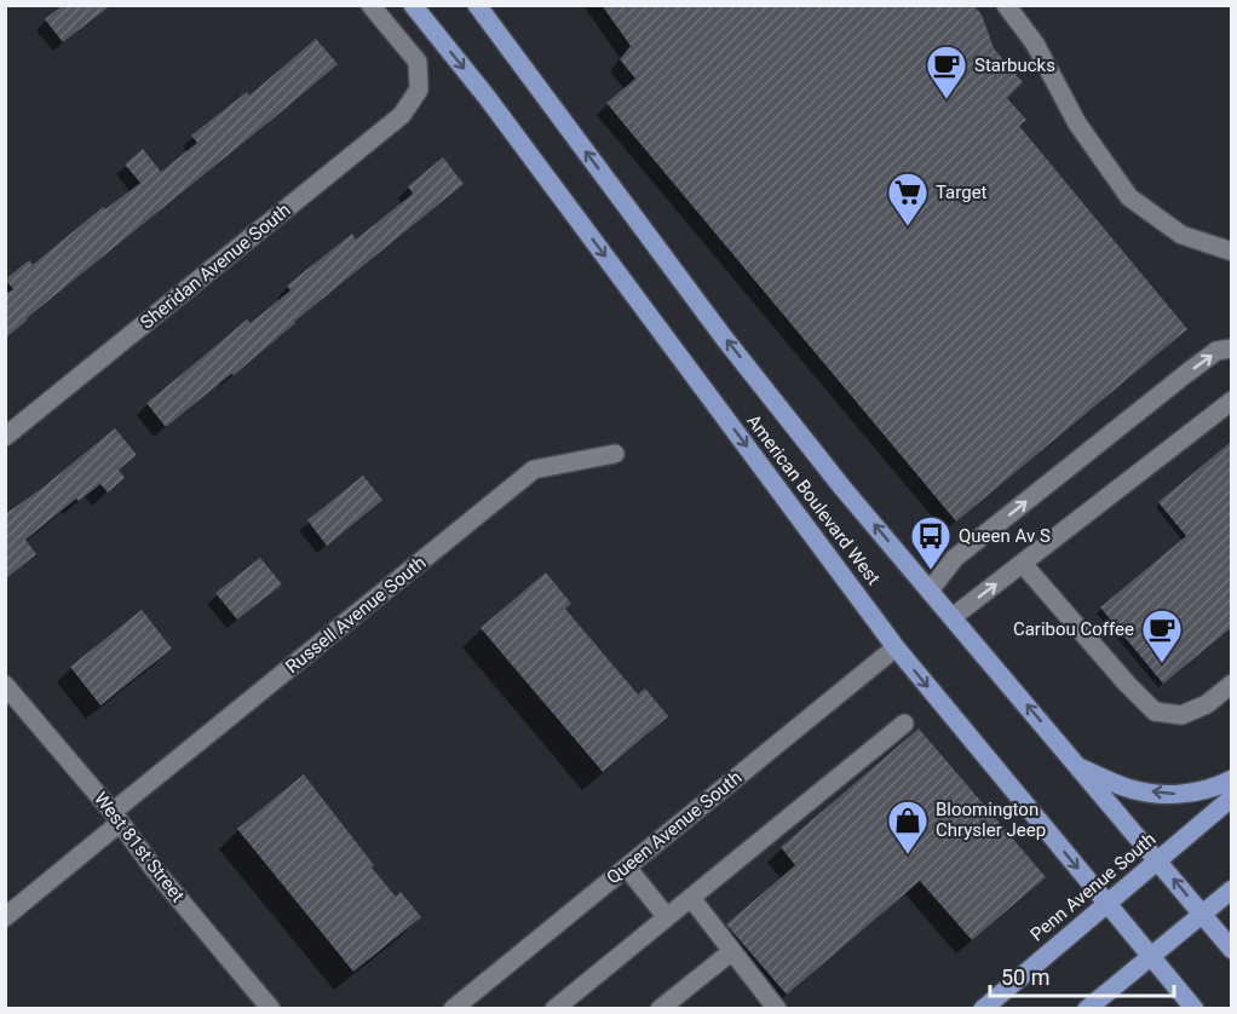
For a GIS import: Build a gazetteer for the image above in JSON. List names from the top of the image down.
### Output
{
  "streets": {
    "main road": ["American Boulevard West", "Penn Avenue South"],
    "street": [
      "Sheridan Avenue South",
      "Russell Avenue South",
      "Queen Avenue South",
      "West 81st Street"
    ]
  },
  "crossings": [
    ["American Boulevard West", "Queen Avenue South"],
    ["American Boulevard West", "Penn Avenue South"],
    ["Russell Avenue South", "West 81st Street"]
  ],
  "places": {
    "cafe": ["Starbucks", "Caribou Coffee"],
    "supermarket": ["Target"],
    "bus stop": ["Queen Av S"],
    "shop": ["Bloomington Chrysler Jeep"]
  },
  "scale_bar": "50 m"
}
